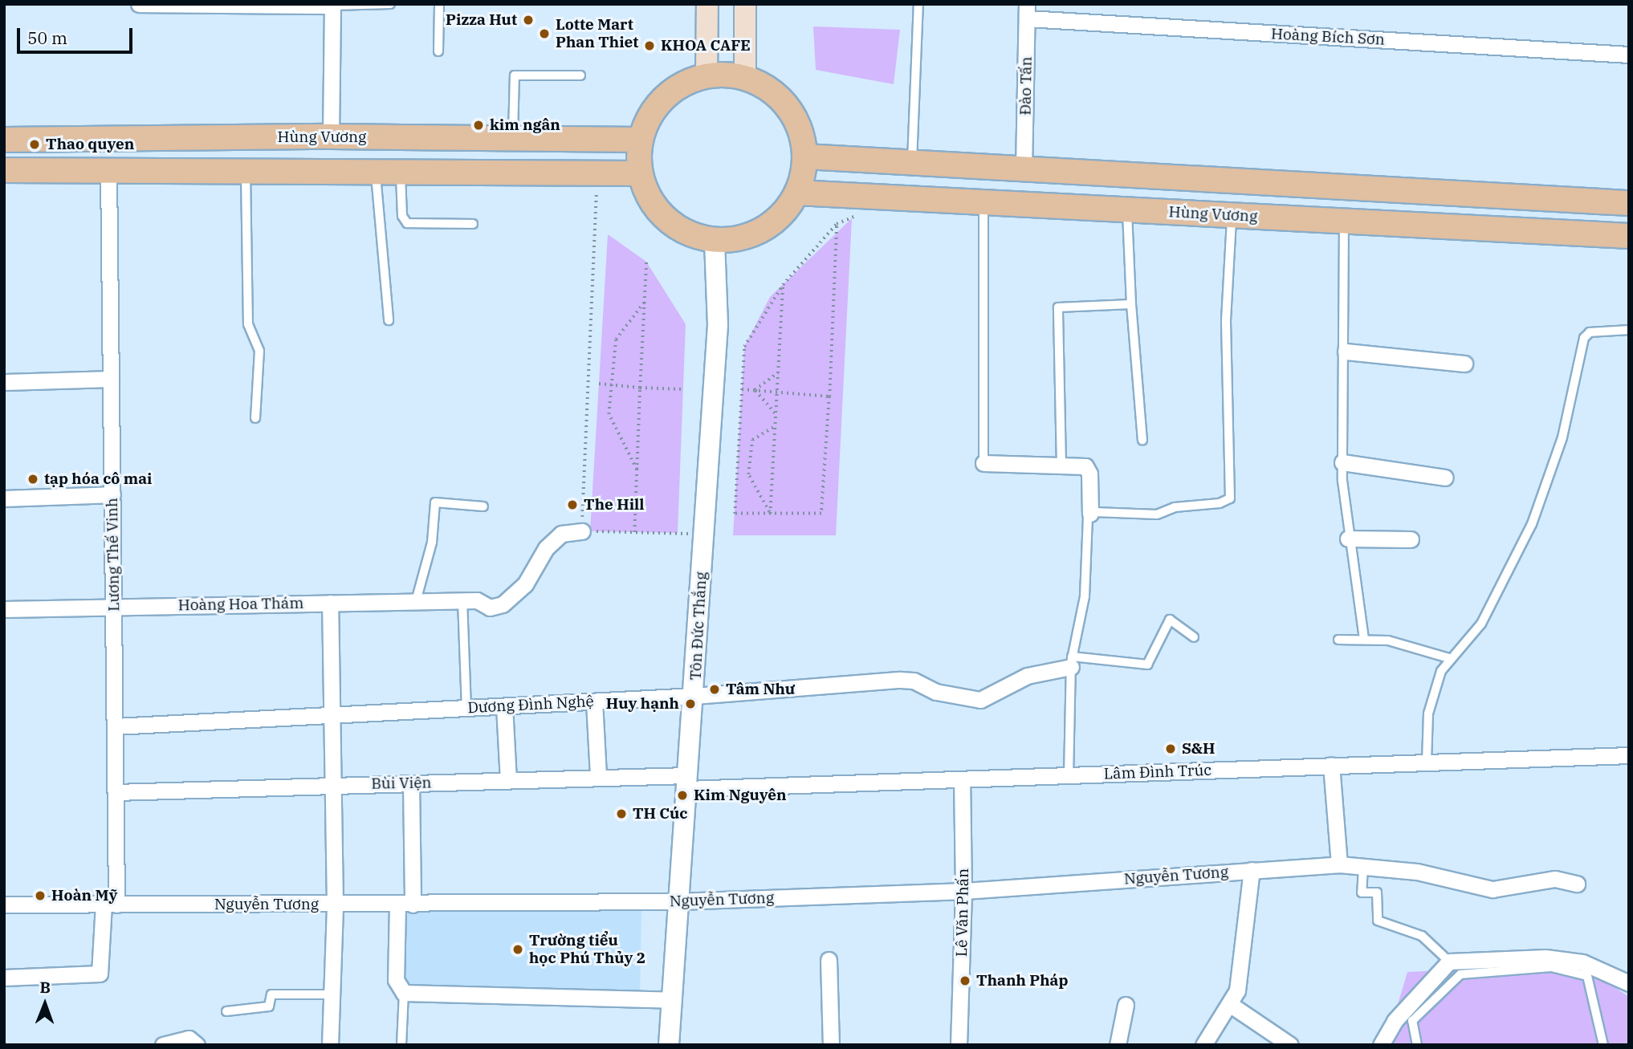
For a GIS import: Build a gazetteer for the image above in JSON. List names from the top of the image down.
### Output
{
  "streets": {
    "main road": ["Hùng Vương"],
    "street": [
      "Hoàng Bích Sơn",
      "Đào Tấn",
      "Lương Thế Vinh",
      "Hoàng Hoa Thám",
      "Tôn Đức Thắng",
      "Dương Đình Nghệ",
      "Lâm Đình Trúc",
      "Bùi Viện",
      "Nguyễn Tương",
      "Lê Văn Phấn"
    ]
  },
  "crossings": [
    ["Hoàng Bích Sơn", "Đào Tấn"],
    ["Hùng Vương", "Tôn Đức Thắng"],
    ["Lương Thế Vinh", "Hoàng Hoa Thám"],
    ["Lương Thế Vinh", "Dương Đình Nghệ"],
    ["Lương Thế Vinh", "Bùi Viện"],
    ["Lương Thế Vinh", "Nguyễn Tương"],
    ["Tôn Đức Thắng", "Dương Đình Nghệ"],
    ["Tôn Đức Thắng", "Lâm Đình Trúc"],
    ["Tôn Đức Thắng", "Bùi Viện"],
    ["Tôn Đức Thắng", "Nguyễn Tương"],
    ["Lâm Đình Trúc", "Bùi Viện"],
    ["Lâm Đình Trúc", "Lê Văn Phấn"],
    ["Nguyễn Tương", "Lê Văn Phấn"]
  ],
  "places": [
    "Pizza Hut",
    "Lotte Mart Phan Thiet",
    "KHOA CAFE",
    "kim ngân",
    "Thao quyen",
    "tạp hóa cô mai",
    "The Hill",
    "Tâm Như",
    "Huy hạnh",
    "S&H",
    "Kim Nguyên",
    "TH Cúc",
    "Hoàn Mỹ",
    "Trường tiểu học Phú Thủy 2",
    "Thanh Pháp"
  ],
  "scale_bar": "50 m",
  "north": "top"
}
